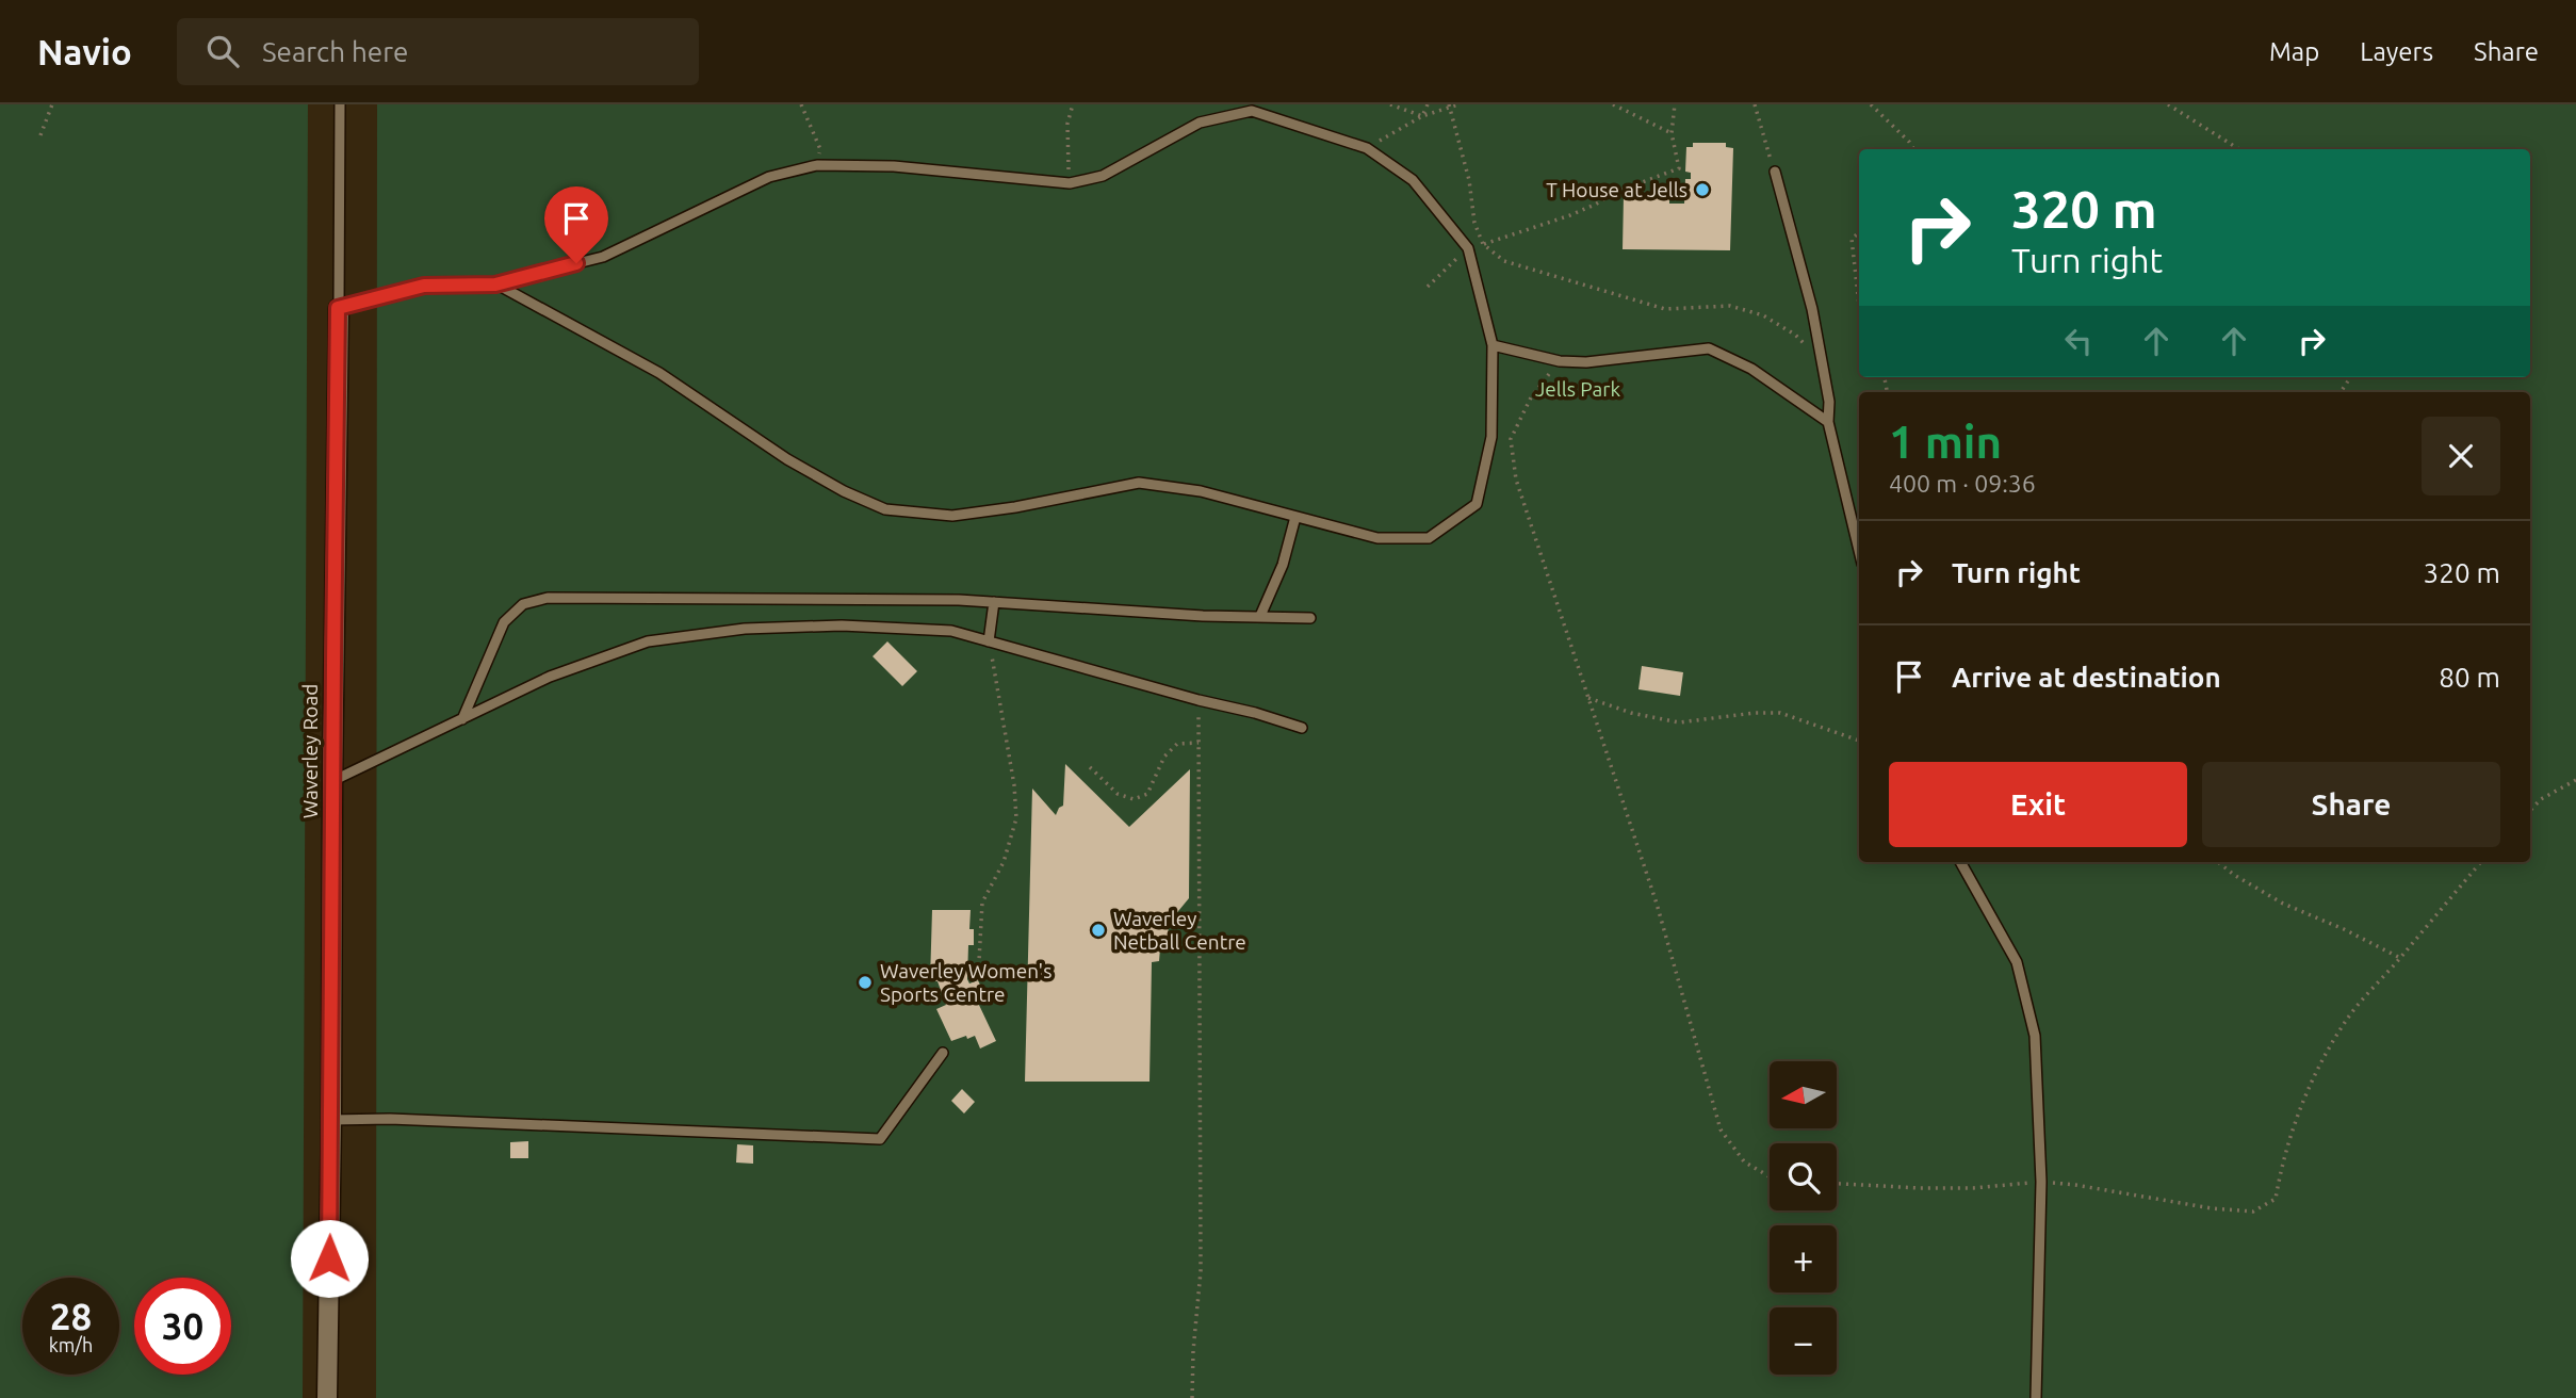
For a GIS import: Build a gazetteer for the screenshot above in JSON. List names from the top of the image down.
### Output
{
  "streets": {
    "street": ["Waverley Road"]
  },
  "parks": ["Jells Park"],
  "places": ["T House at Jells", "Waverley Netball Centre", "Waverley Women's Sports Centre"],
  "north": "left",
  "page": {
    "header": "Navio",
    "search": "Search here",
    "nav": ["Map", "Layers", "Share"],
    "turn": ["320 m", "Turn right"],
    "heading": ["1 min", "400 m · 09:36"],
    "list": [
      {
        "name": "Turn right",
        "value": "320 m"
      },
      {
        "name": "Arrive at destination",
        "value": "80 m"
      }
    ],
    "buttons": ["Exit", "Share"],
    "map_buttons": ["+", "−"],
    "speed": "28 km/h",
    "limit": "30"
  }
}
